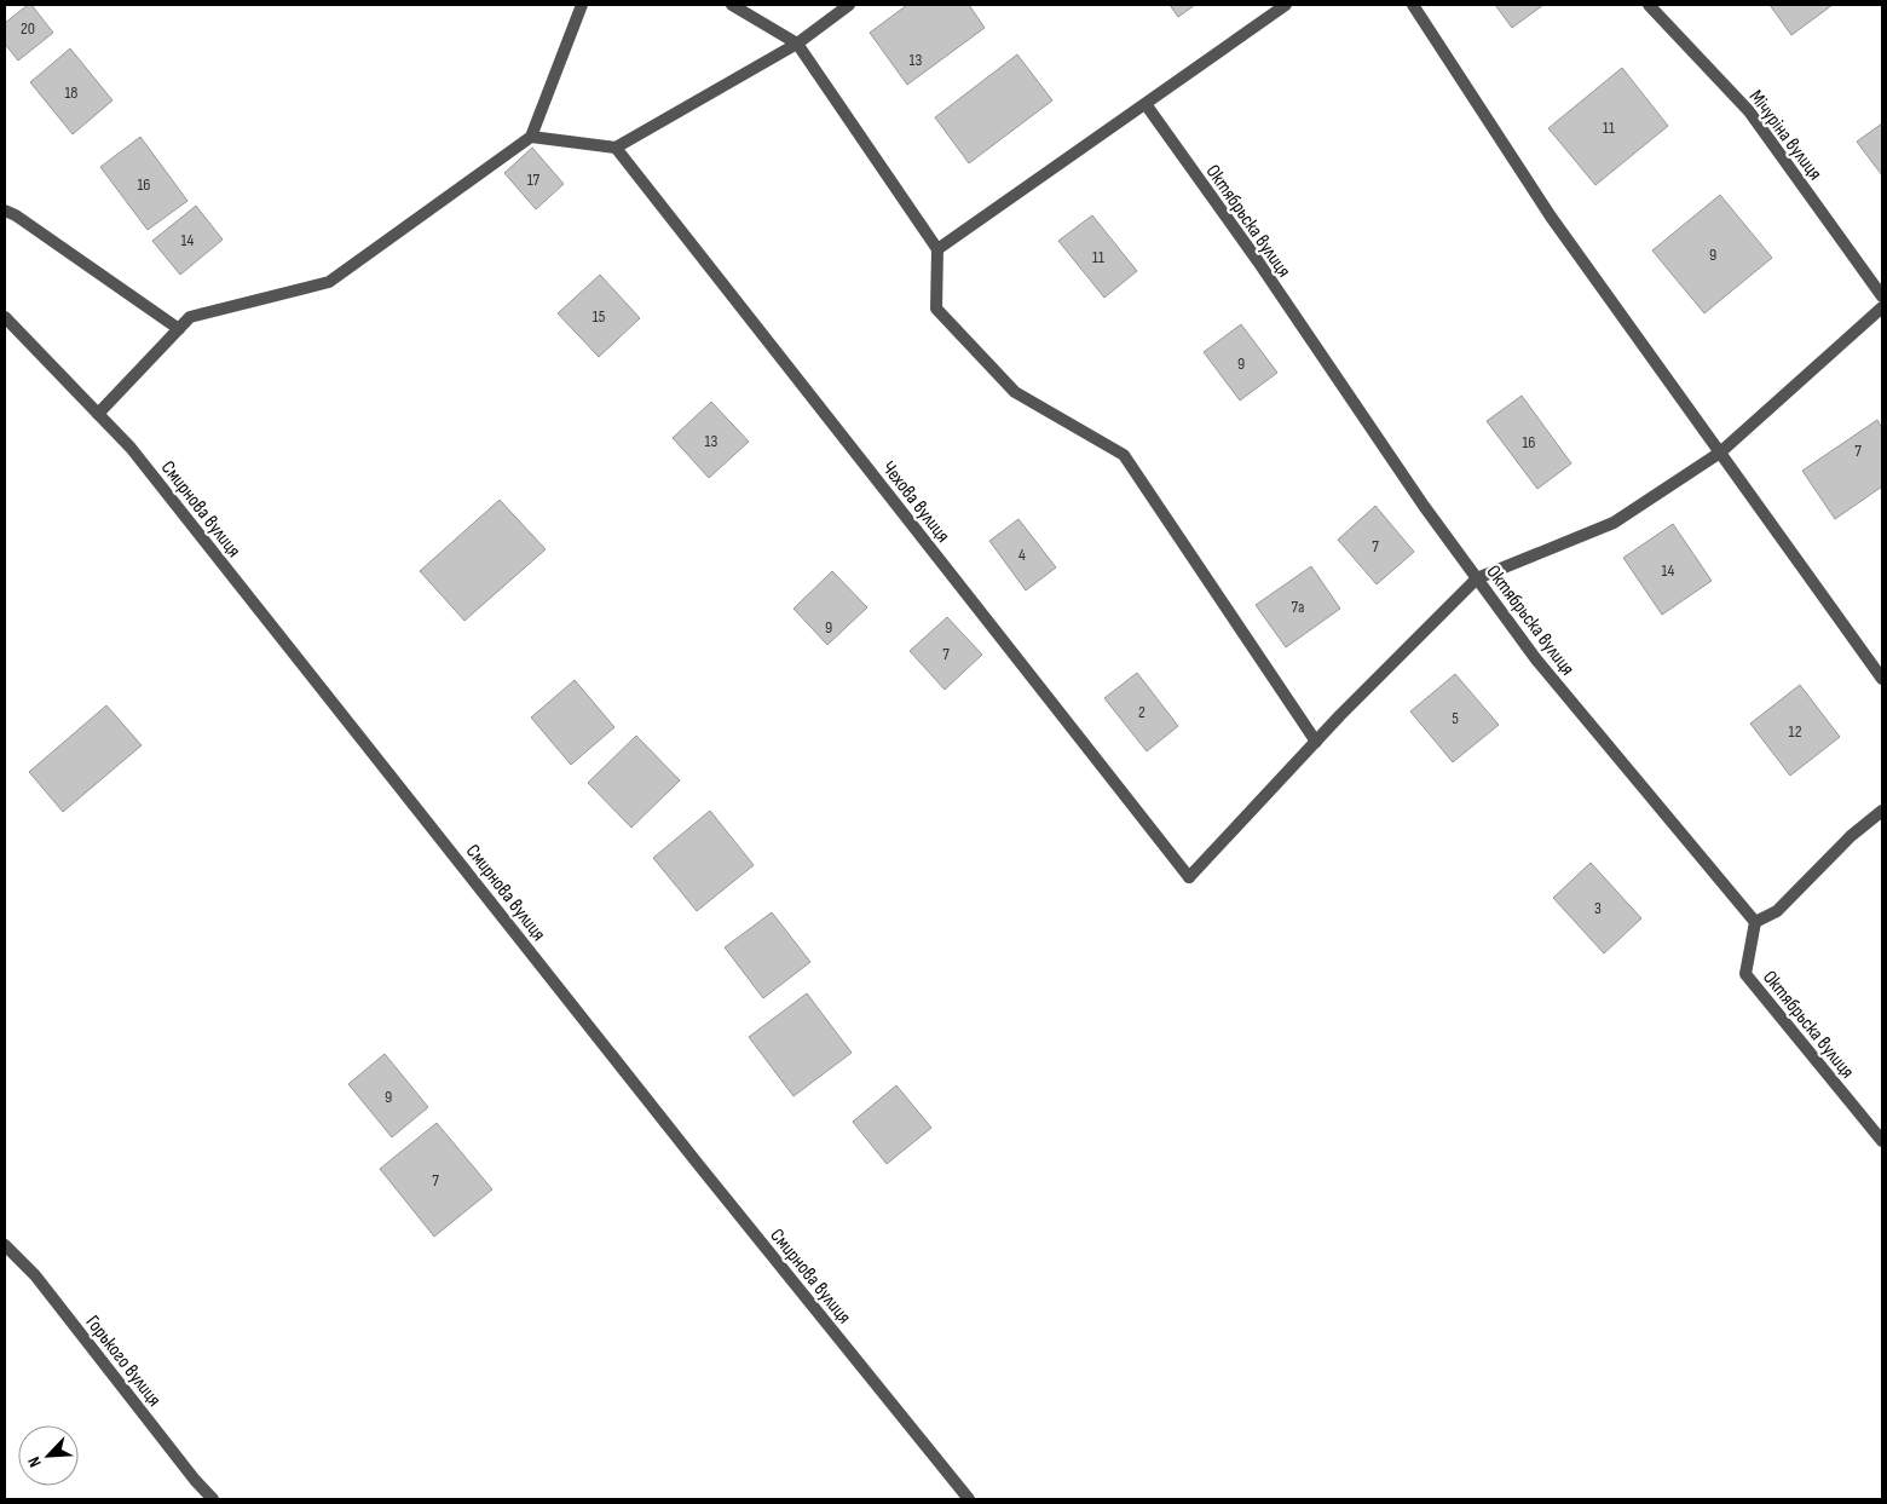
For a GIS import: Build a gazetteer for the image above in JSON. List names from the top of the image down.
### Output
{
  "streets": {
    "street": [
      "Мічуріна вулиця",
      "Октябрьска вулиця",
      "Чехова вулиця",
      "Смирнова вулиця",
      "Горького вулиця"
    ]
  },
  "house_numbers": [
    "20",
    "13",
    "18",
    "11",
    "17",
    "16",
    "14",
    "9",
    "11",
    "15",
    "9",
    "13",
    "16",
    "7",
    "7",
    "4",
    "14",
    "7а",
    "9",
    "7",
    "2",
    "5",
    "12",
    "3",
    "9",
    "7"
  ],
  "north": "bottom left"
}
